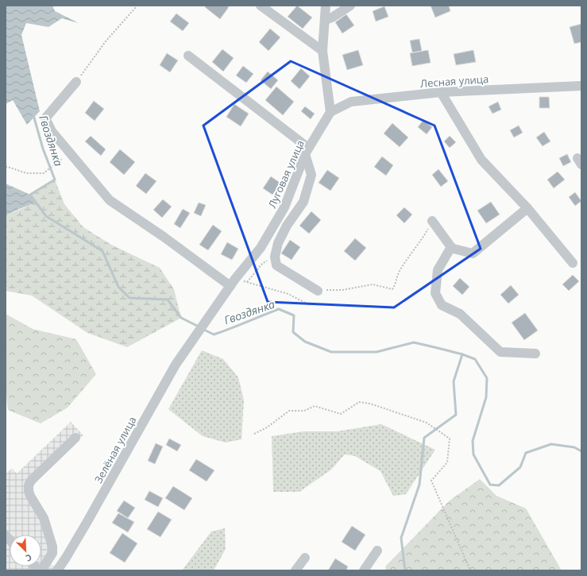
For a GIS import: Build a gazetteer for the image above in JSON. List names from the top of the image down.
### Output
{
  "streets": {
    "street": ["Лесная улица", "Луговая улица", "Зелёная улица"]
  },
  "crossings": [
    ["Лесная улица", "Луговая улица"],
    ["Луговая улица", "Зелёная улица"]
  ],
  "water": ["Гвоздянка"],
  "north": "bottom right"
}
